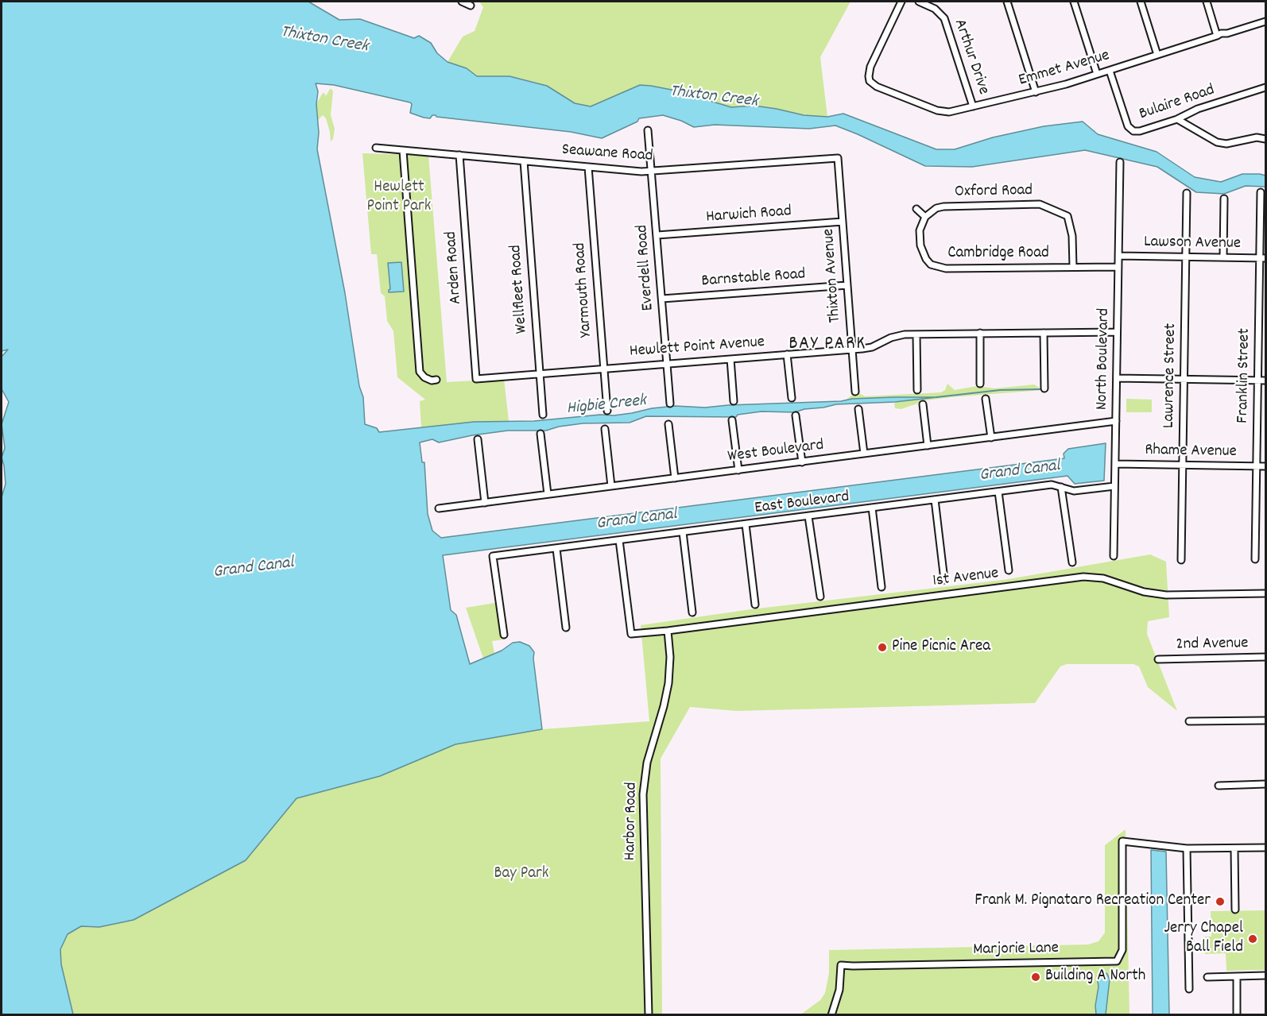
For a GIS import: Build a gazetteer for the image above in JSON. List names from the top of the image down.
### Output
{
  "streets": {
    "street": [
      "Arthur Drive",
      "Emmet Avenue",
      "Bulaire Road",
      "Seawane Road",
      "Oxford Road",
      "Harwich Road",
      "Lawson Avenue",
      "Cambridge Road",
      "Arden Road",
      "Everdell Road",
      "Thixton Avenue",
      "Barnstable Road",
      "Wellfleet Road",
      "Yarmouth Road",
      "Hewlett Point Avenue",
      "North Boulevard",
      "Lawrence Street",
      "Franklin Street",
      "West Boulevard",
      "Rhame Avenue",
      "East Boulevard",
      "1st Avenue",
      "2nd Avenue",
      "Harbor Road",
      "Marjorie Lane"
    ]
  },
  "crossings": [
    ["Arthur Drive", "Emmet Avenue"],
    ["Emmet Avenue", "Bulaire Road"],
    ["Seawane Road", "Arden Road"],
    ["Seawane Road", "Everdell Road"],
    ["Seawane Road", "Thixton Avenue"],
    ["Seawane Road", "Wellfleet Road"],
    ["Seawane Road", "Yarmouth Road"],
    ["Oxford Road", "Cambridge Road"],
    ["Harwich Road", "Everdell Road"],
    ["Harwich Road", "Thixton Avenue"],
    ["Lawson Avenue", "North Boulevard"],
    ["Lawson Avenue", "Lawrence Street"],
    ["Lawson Avenue", "Franklin Street"],
    ["Cambridge Road", "North Boulevard"],
    ["Arden Road", "Hewlett Point Avenue"],
    ["Everdell Road", "Barnstable Road"],
    ["Everdell Road", "Hewlett Point Avenue"],
    ["Thixton Avenue", "Barnstable Road"],
    ["Thixton Avenue", "Hewlett Point Avenue"],
    ["Wellfleet Road", "Hewlett Point Avenue"],
    ["Yarmouth Road", "Hewlett Point Avenue"],
    ["Hewlett Point Avenue", "North Boulevard"],
    ["North Boulevard", "West Boulevard"],
    ["North Boulevard", "Rhame Avenue"],
    ["North Boulevard", "East Boulevard"],
    ["Lawrence Street", "Rhame Avenue"],
    ["Franklin Street", "Rhame Avenue"],
    ["East Boulevard", "1st Avenue"],
    ["1st Avenue", "Harbor Road"]
  ],
  "districts": ["BAY PARK"],
  "water": ["Thixton Creek", "Higbie Creek", "Grand Canal"],
  "parks": ["Hewlett Point Park", "Bay Park"],
  "places": [
    "Pine Picnic Area",
    "Frank M. Pignataro Recreation Center",
    "Jerry Chapel Ball Field",
    "Building A North"
  ]
}
